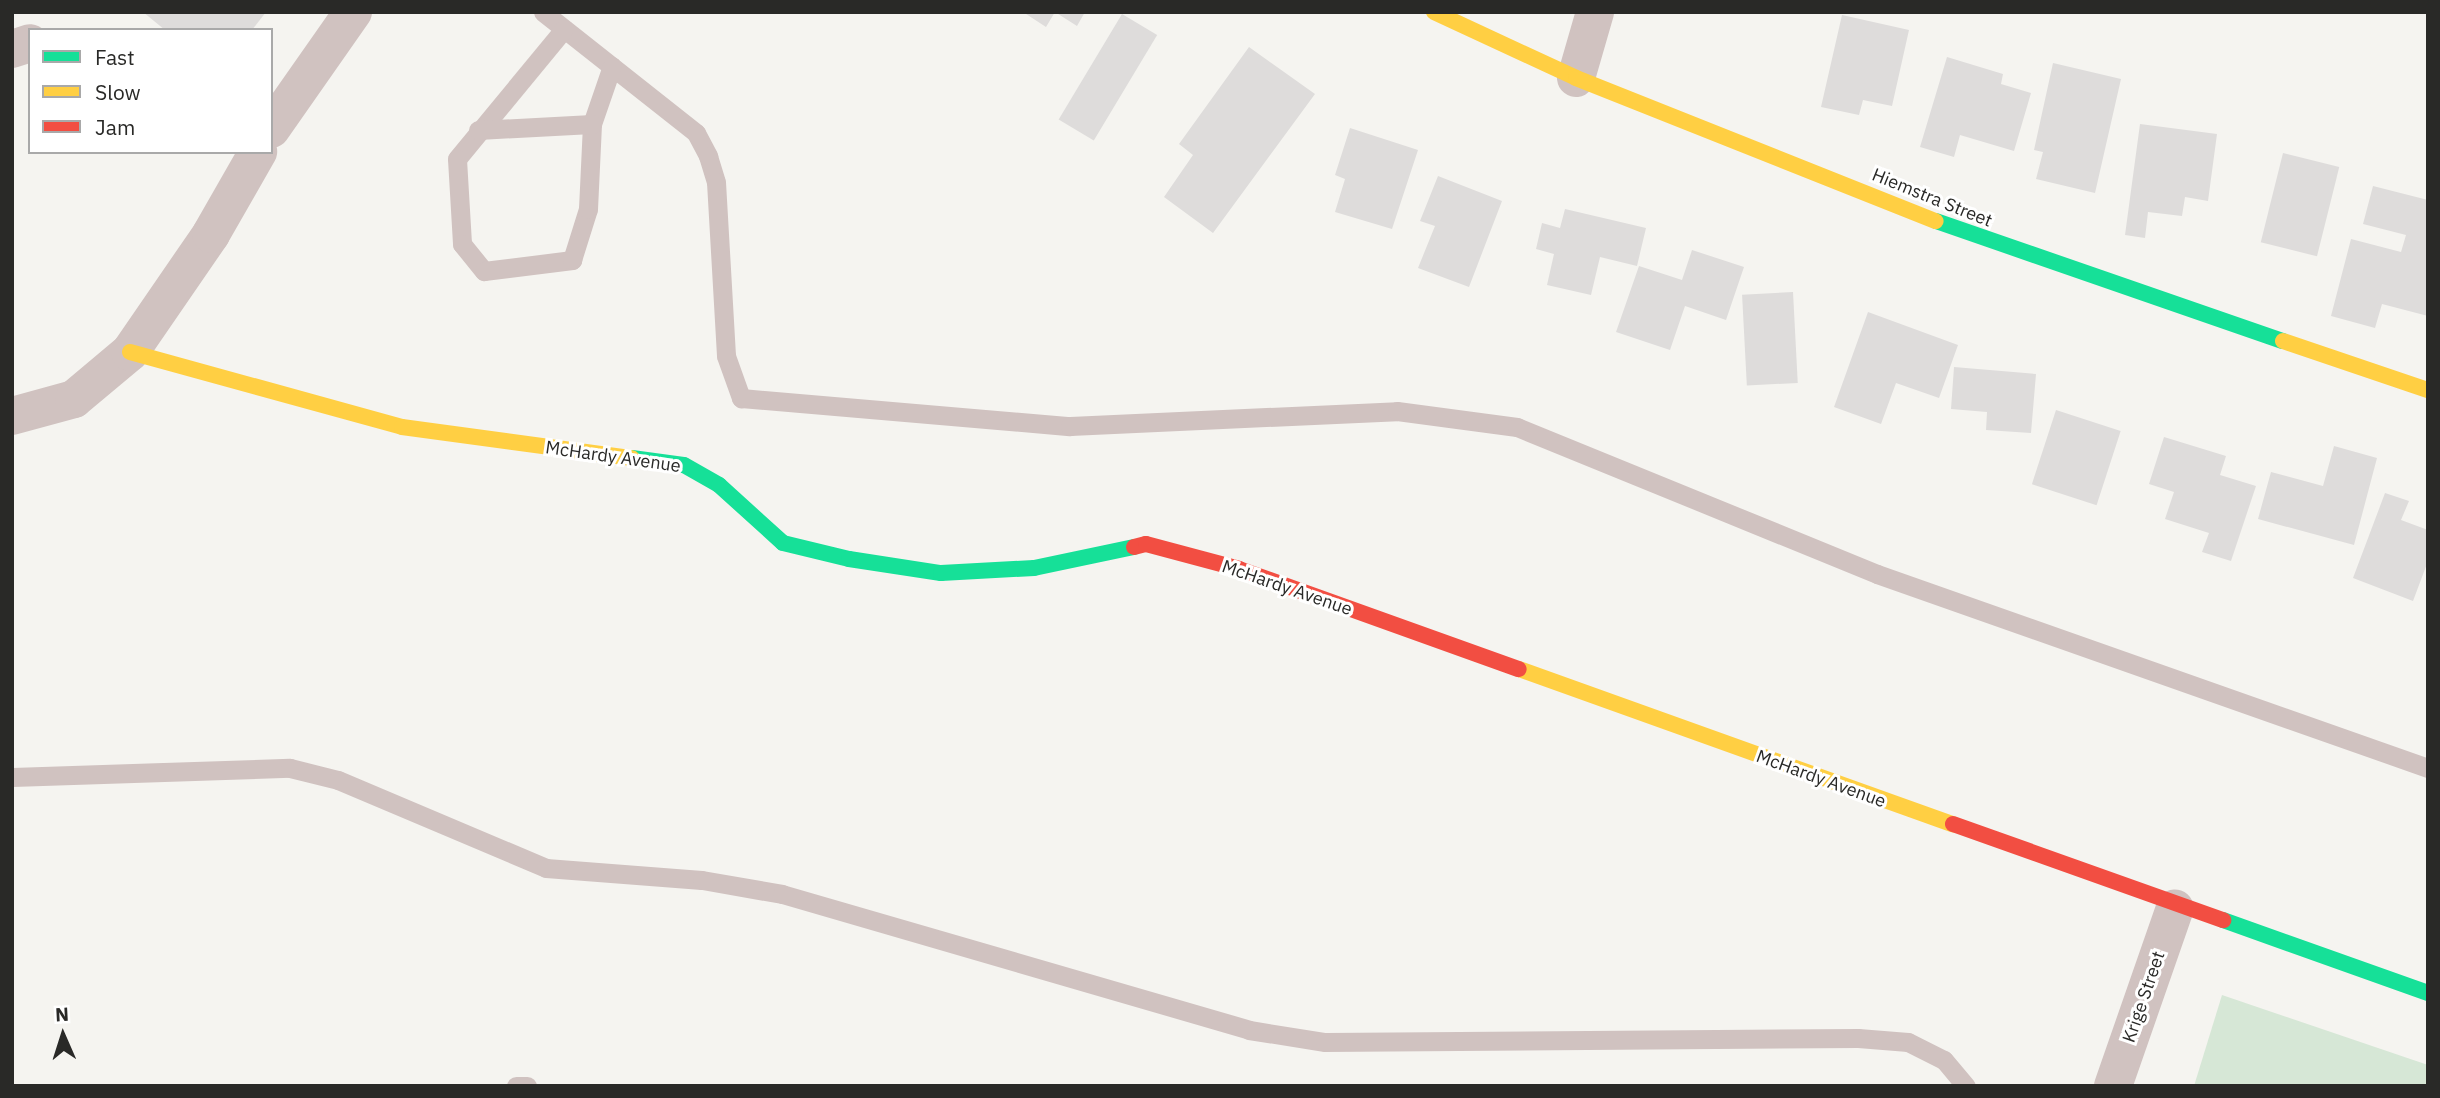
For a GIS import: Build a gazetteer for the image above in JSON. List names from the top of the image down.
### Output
{
  "streets": {
    "street": ["Hiemstra Street", "McHardy Avenue", "Krige Street"]
  },
  "crossings": [
    ["McHardy Avenue", "Krige Street"]
  ],
  "legend": ["Fast", "Slow", "Jam"],
  "north": "top"
}
